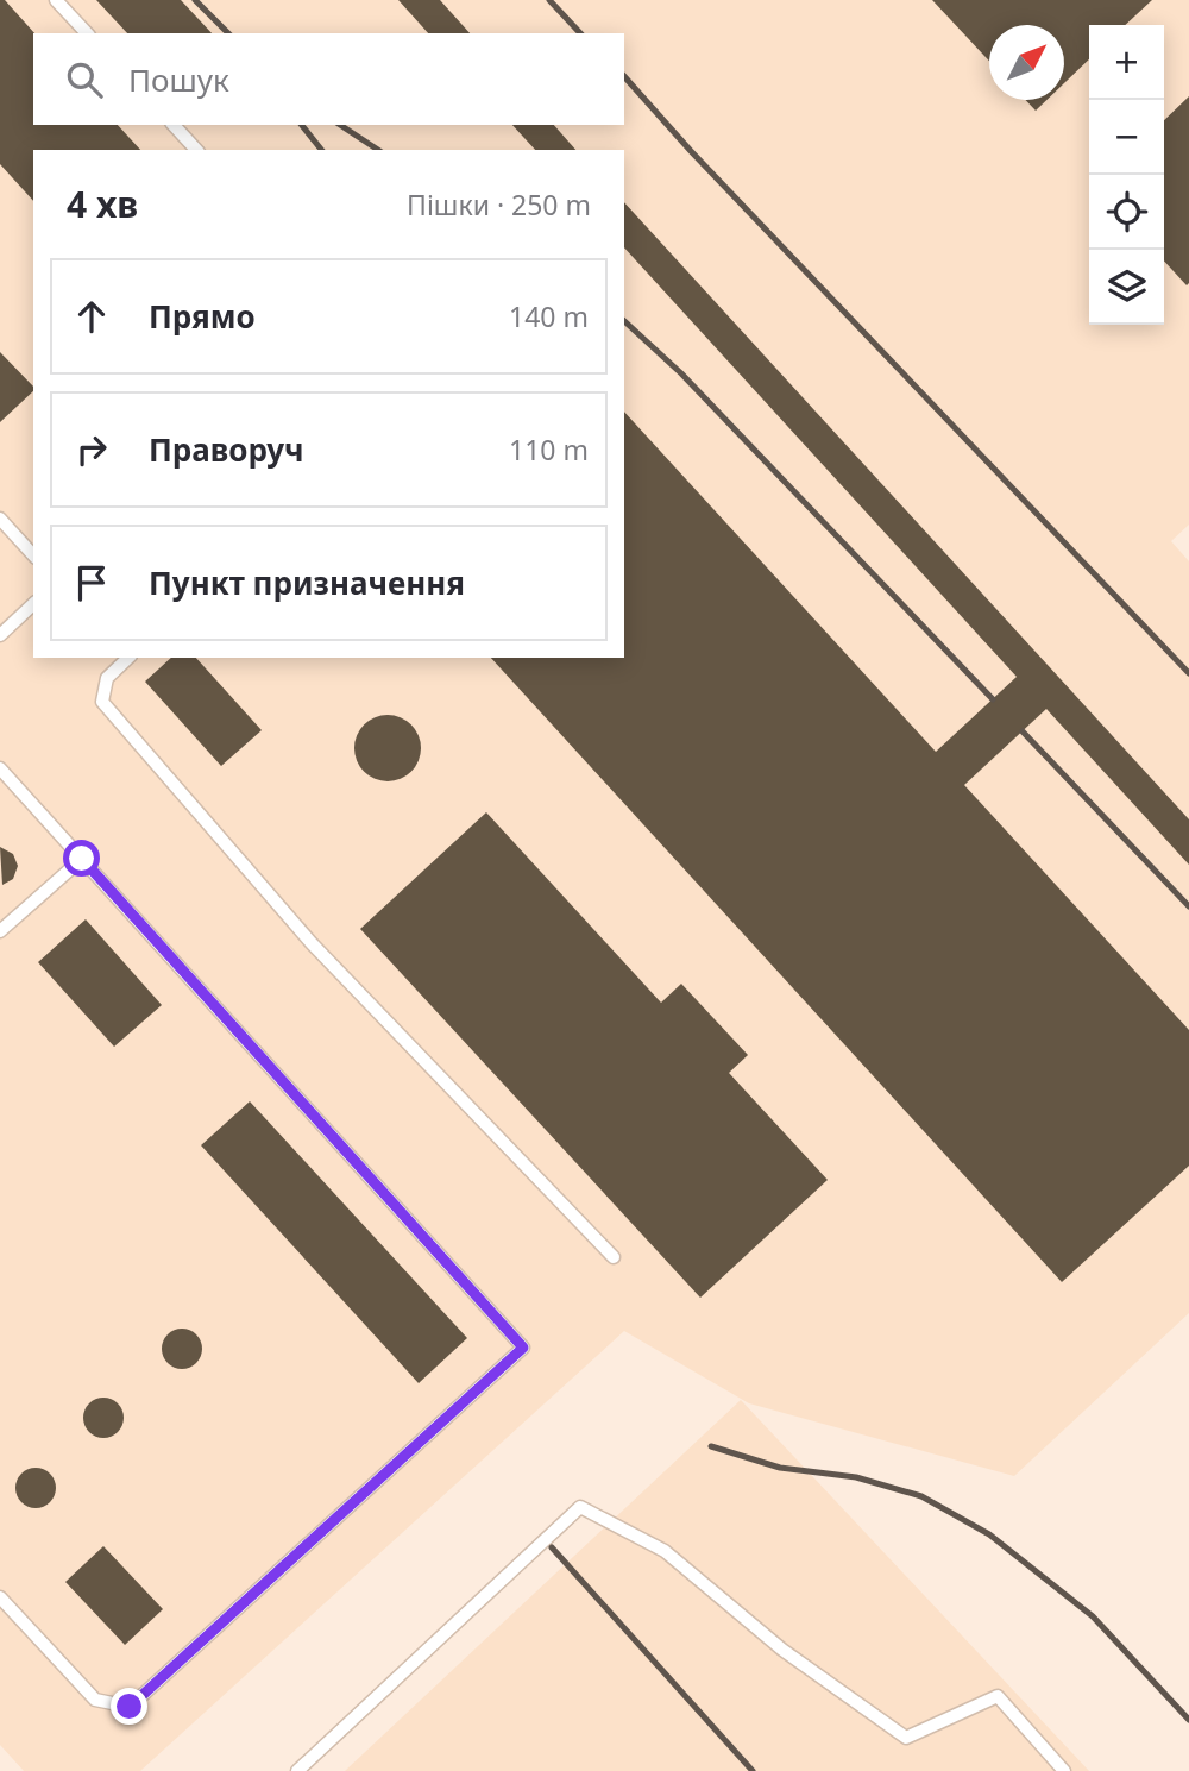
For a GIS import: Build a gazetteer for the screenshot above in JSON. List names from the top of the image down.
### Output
{
  "north": "top right",
  "page": {
    "map_buttons": ["+", "−"],
    "search": "Пошук",
    "heading": ["4 хв", "Пішки · 250 m"],
    "list": [
      ["Прямо", "140 m"],
      ["Праворуч", "110 m"],
      "Пункт призначення"
    ]
  }
}
